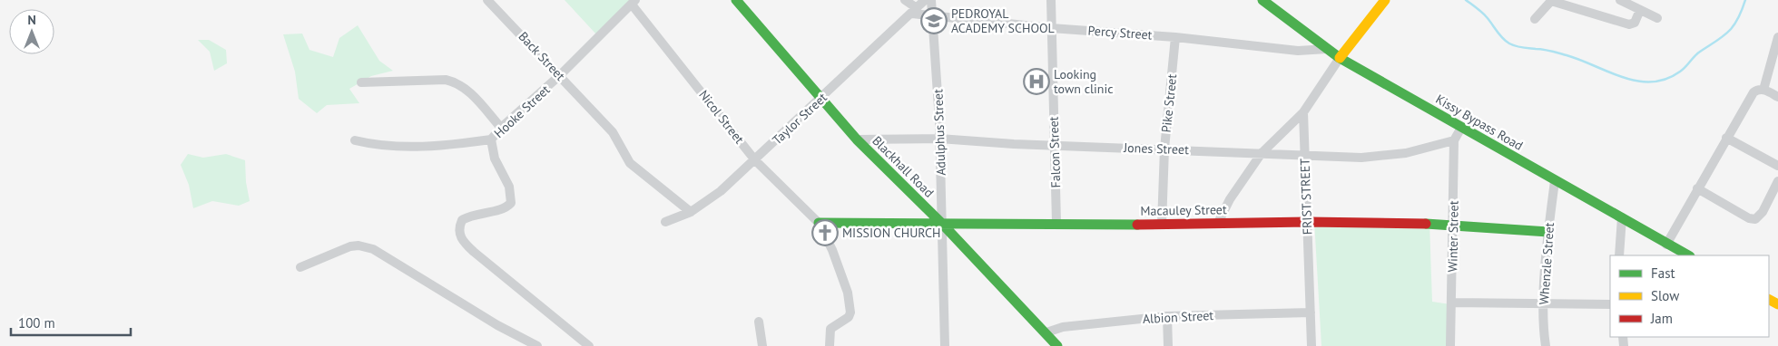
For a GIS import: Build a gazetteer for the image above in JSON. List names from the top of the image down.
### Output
{
  "streets": {
    "street": [
      "Percy Street",
      "Back Street",
      "Pike Street",
      "Hooke Street",
      "Nicol Street",
      "Taylor Street",
      "Kissy Bypass Road",
      "Adulphus Street",
      "Jones Street",
      "Falcon Street",
      "Blackhall Road",
      "FRIST STREET",
      "Macauley Street",
      "Winter Street",
      "Whenzle Street",
      "Albion Street"
    ]
  },
  "crossings": [
    ["Percy Street", "Pike Street"],
    ["Percy Street", "Taylor Street"],
    ["Percy Street", "Kissy Bypass Road"],
    ["Percy Street", "Adulphus Street"],
    ["Percy Street", "Falcon Street"],
    ["Back Street", "Hooke Street"],
    ["Back Street", "Taylor Street"],
    ["Pike Street", "Jones Street"],
    ["Pike Street", "Macauley Street"],
    ["Hooke Street", "Nicol Street"],
    ["Nicol Street", "Taylor Street"],
    ["Nicol Street", "Macauley Street"],
    ["Taylor Street", "Blackhall Road"],
    ["Kissy Bypass Road", "Winter Street"],
    ["Kissy Bypass Road", "Whenzle Street"],
    ["Adulphus Street", "Jones Street"],
    ["Adulphus Street", "Blackhall Road"],
    ["Adulphus Street", "Macauley Street"],
    ["Jones Street", "Falcon Street"],
    ["Jones Street", "Blackhall Road"],
    ["Jones Street", "FRIST STREET"],
    ["Jones Street", "Winter Street"],
    ["Falcon Street", "Macauley Street"],
    ["Blackhall Road", "Macauley Street"],
    ["Blackhall Road", "Albion Street"],
    ["FRIST STREET", "Macauley Street"],
    ["FRIST STREET", "Albion Street"],
    ["Macauley Street", "Winter Street"],
    ["Macauley Street", "Whenzle Street"]
  ],
  "places": {
    "school or university": ["PEDROYAL ACADEMY SCHOOL"],
    "hospital": ["Looking town clinic"],
    "church": ["MISSION CHURCH"]
  },
  "legend": ["Fast", "Slow", "Jam"],
  "scale_bar": "100 m",
  "north": "top"
}
